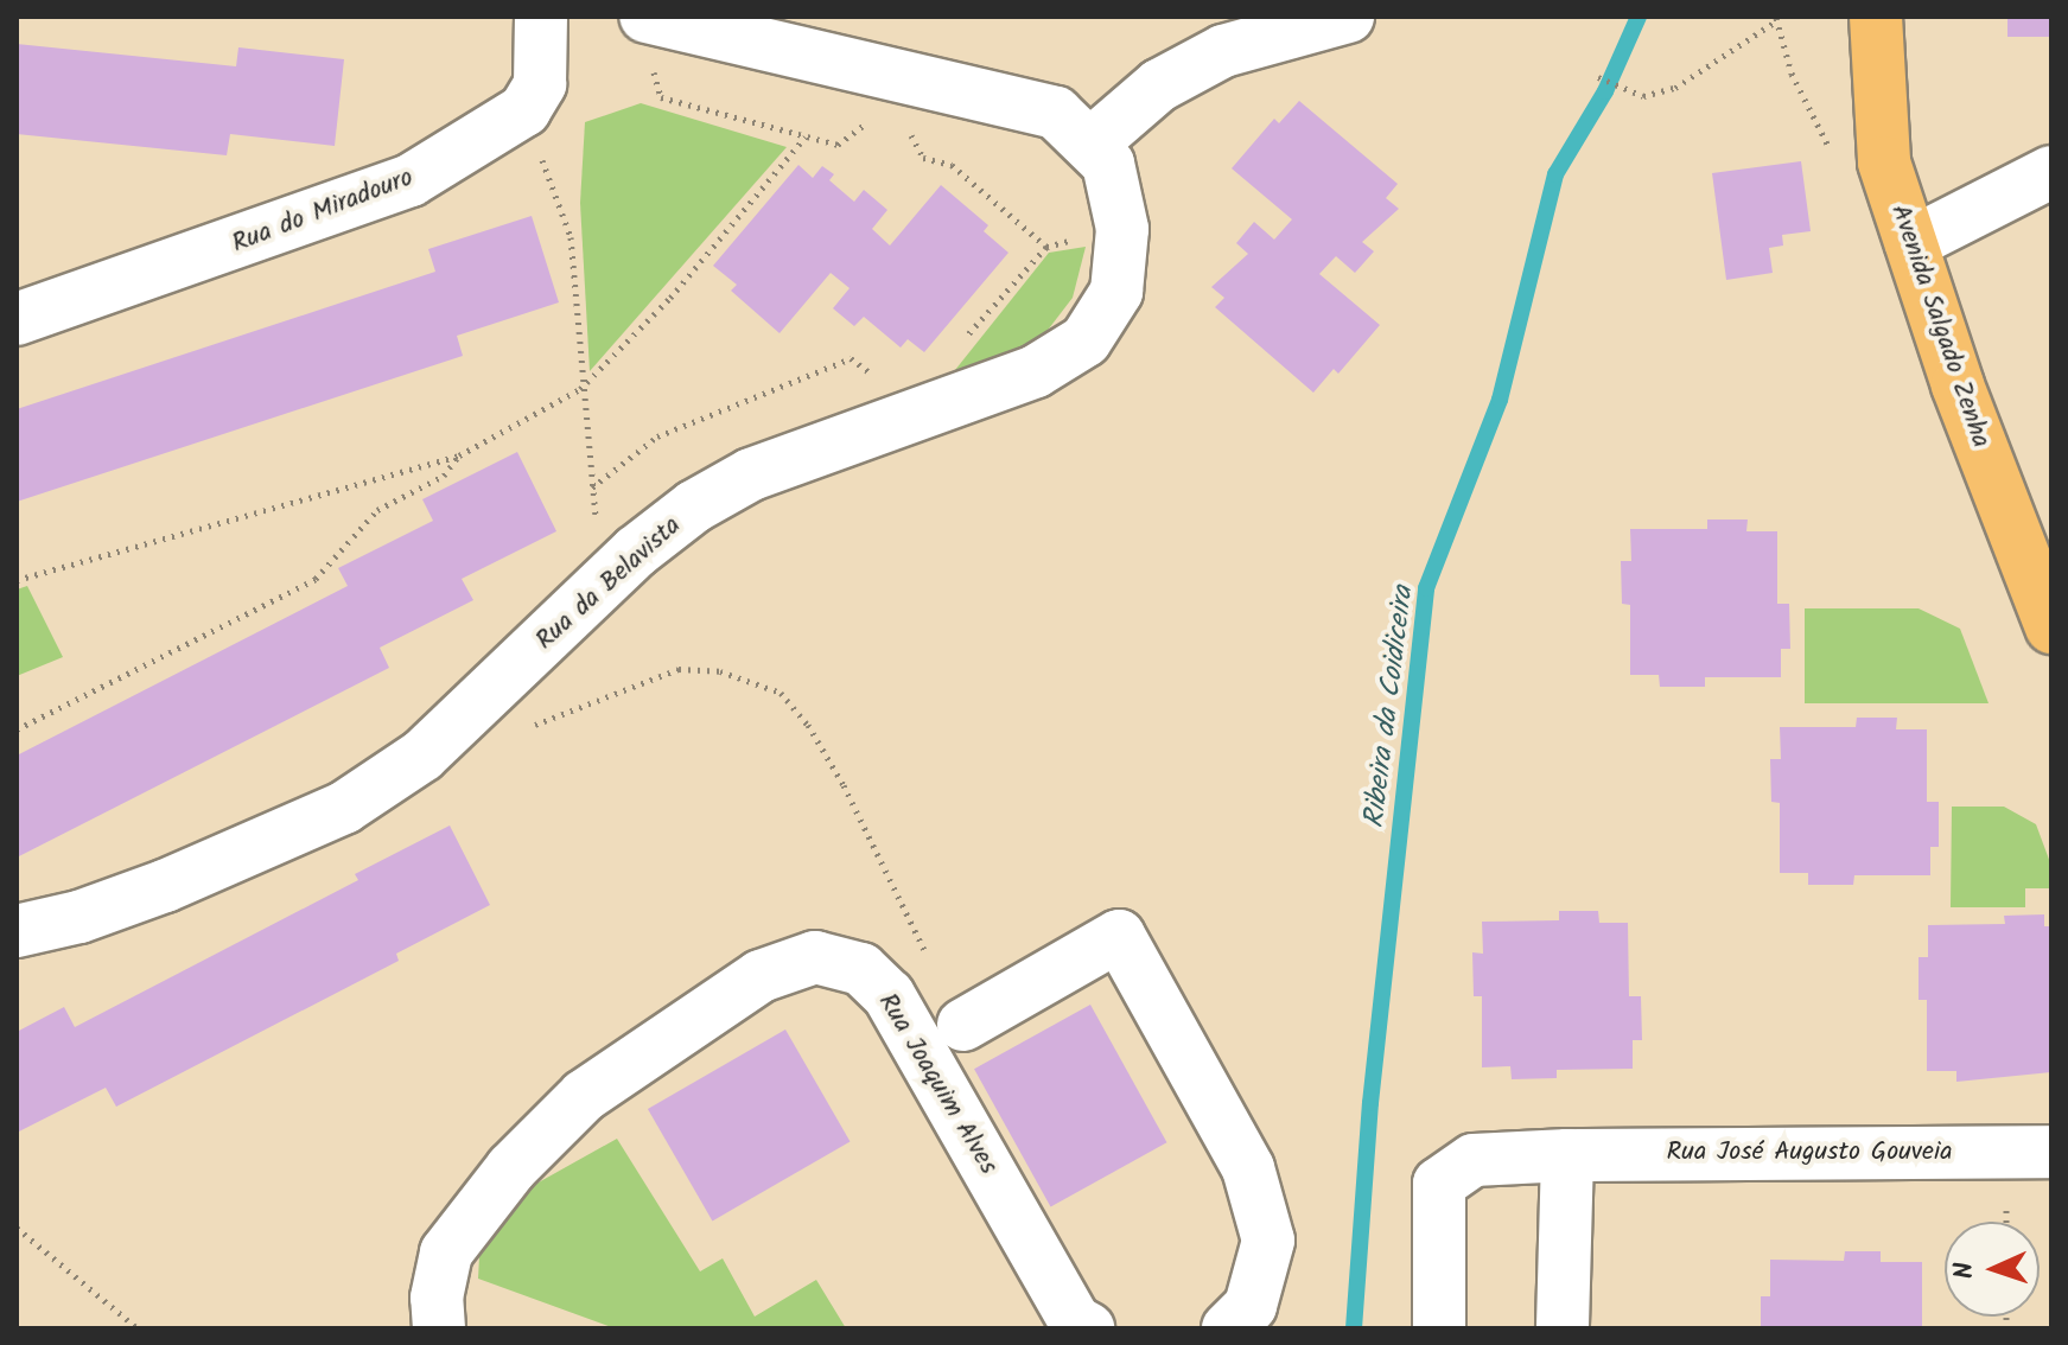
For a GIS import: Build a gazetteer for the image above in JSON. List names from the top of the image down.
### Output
{
  "streets": {
    "main road": ["Avenida Salgado Zenha"],
    "street": [
      "Rua do Miradouro",
      "Rua da Belavista",
      "Rua Joaquim Alves",
      "Rua José Augusto Gouveia"
    ]
  },
  "water": ["Ribeira da Coidiceira"],
  "north": "left"
}
